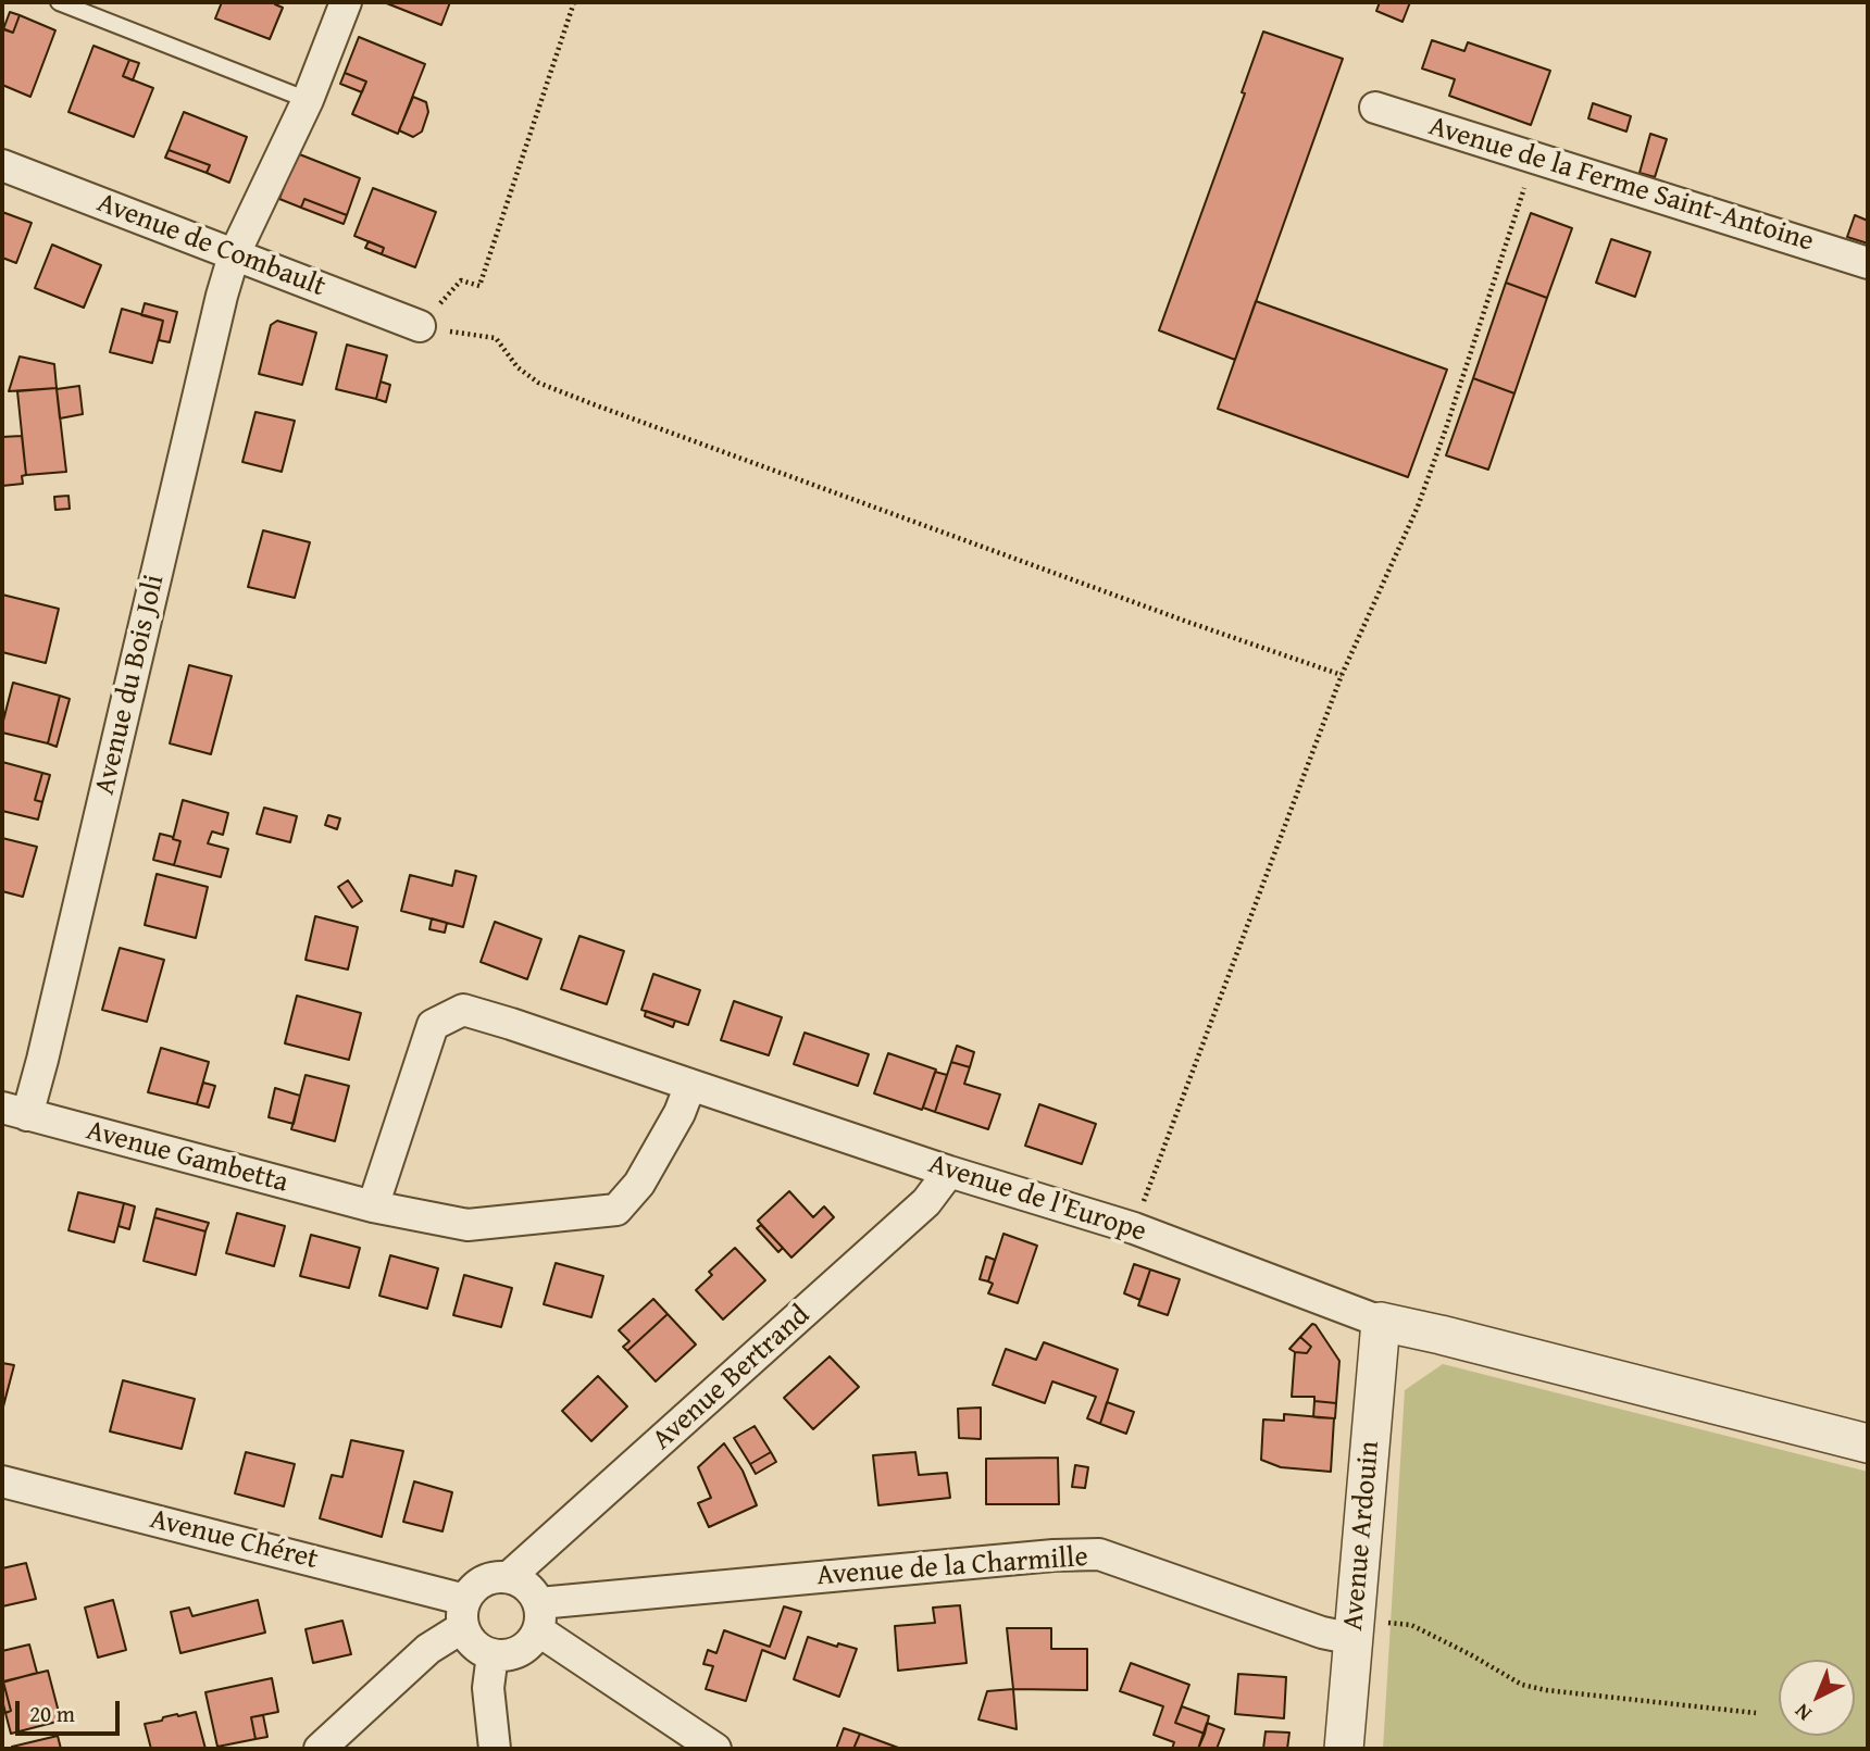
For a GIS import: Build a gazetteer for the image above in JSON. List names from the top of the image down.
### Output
{
  "streets": {
    "street": [
      "Avenue de la Ferme Saint-Antoine",
      "Avenue de Combault",
      "Avenue du Bois Joli",
      "Avenue Gambetta",
      "Avenue de l'Europe",
      "Avenue Bertrand",
      "Avenue Ardouin",
      "Avenue Chéret",
      "Avenue de la Charmille"
    ]
  },
  "crossings": [
    ["Avenue de Combault", "Avenue du Bois Joli"],
    ["Avenue du Bois Joli", "Avenue Gambetta"],
    ["Avenue Gambetta", "Avenue de l'Europe"],
    ["Avenue de l'Europe", "Avenue Bertrand"],
    ["Avenue de l'Europe", "Avenue Ardouin"],
    ["Avenue Bertrand", "Avenue Chéret"],
    ["Avenue Bertrand", "Avenue de la Charmille"],
    ["Avenue Ardouin", "Avenue de la Charmille"],
    ["Avenue Chéret", "Avenue de la Charmille"]
  ],
  "scale_bar": "20 m",
  "north": "bottom left"
}
